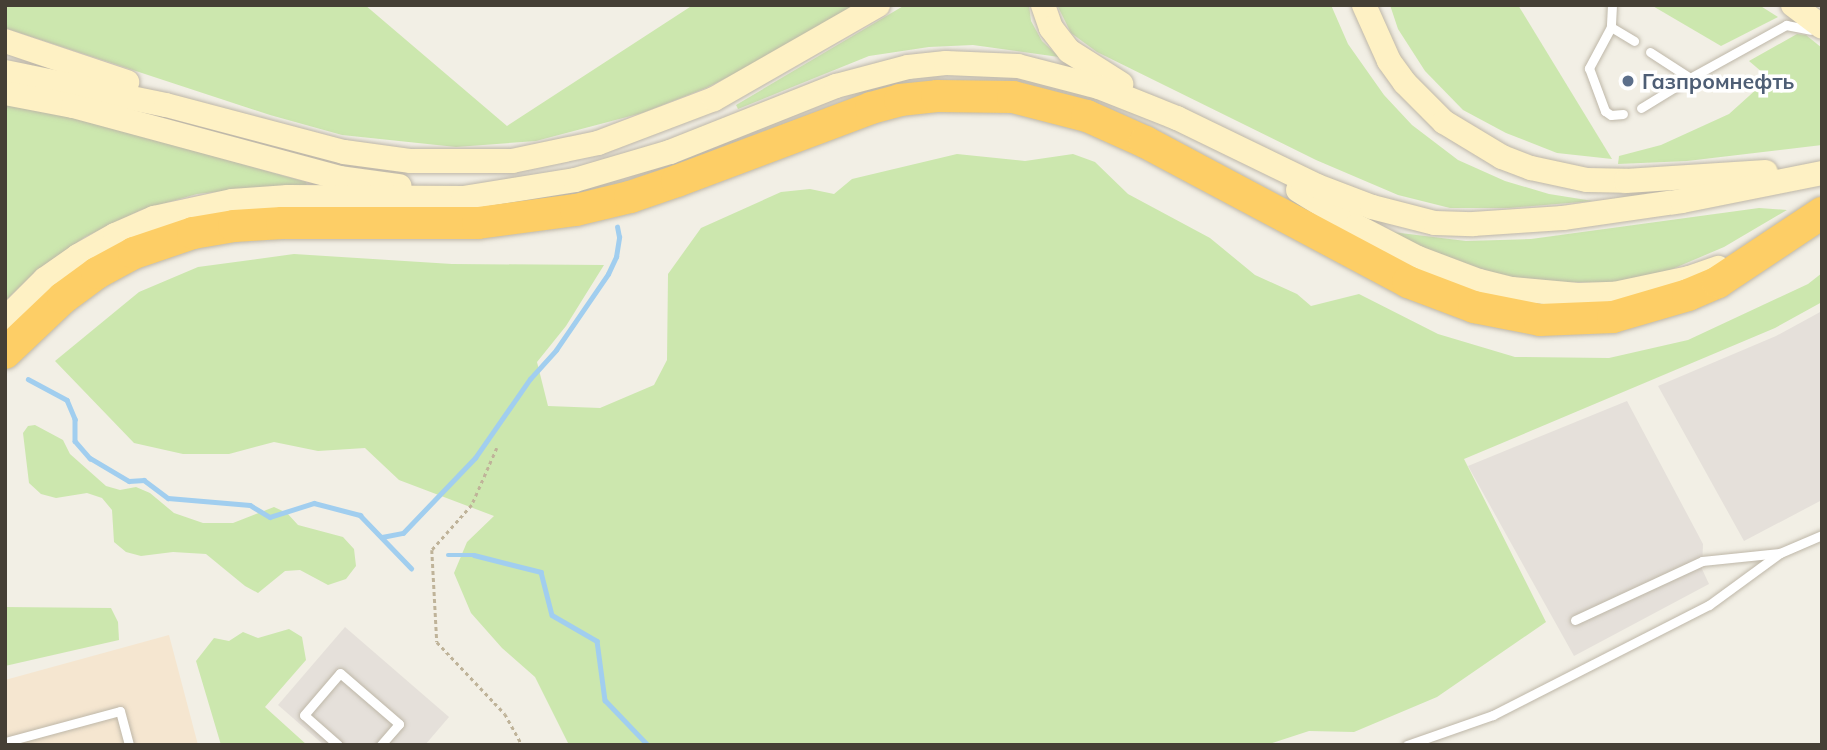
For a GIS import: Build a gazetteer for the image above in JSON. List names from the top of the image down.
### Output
{
  "places": ["Газпромнефть"]
}
